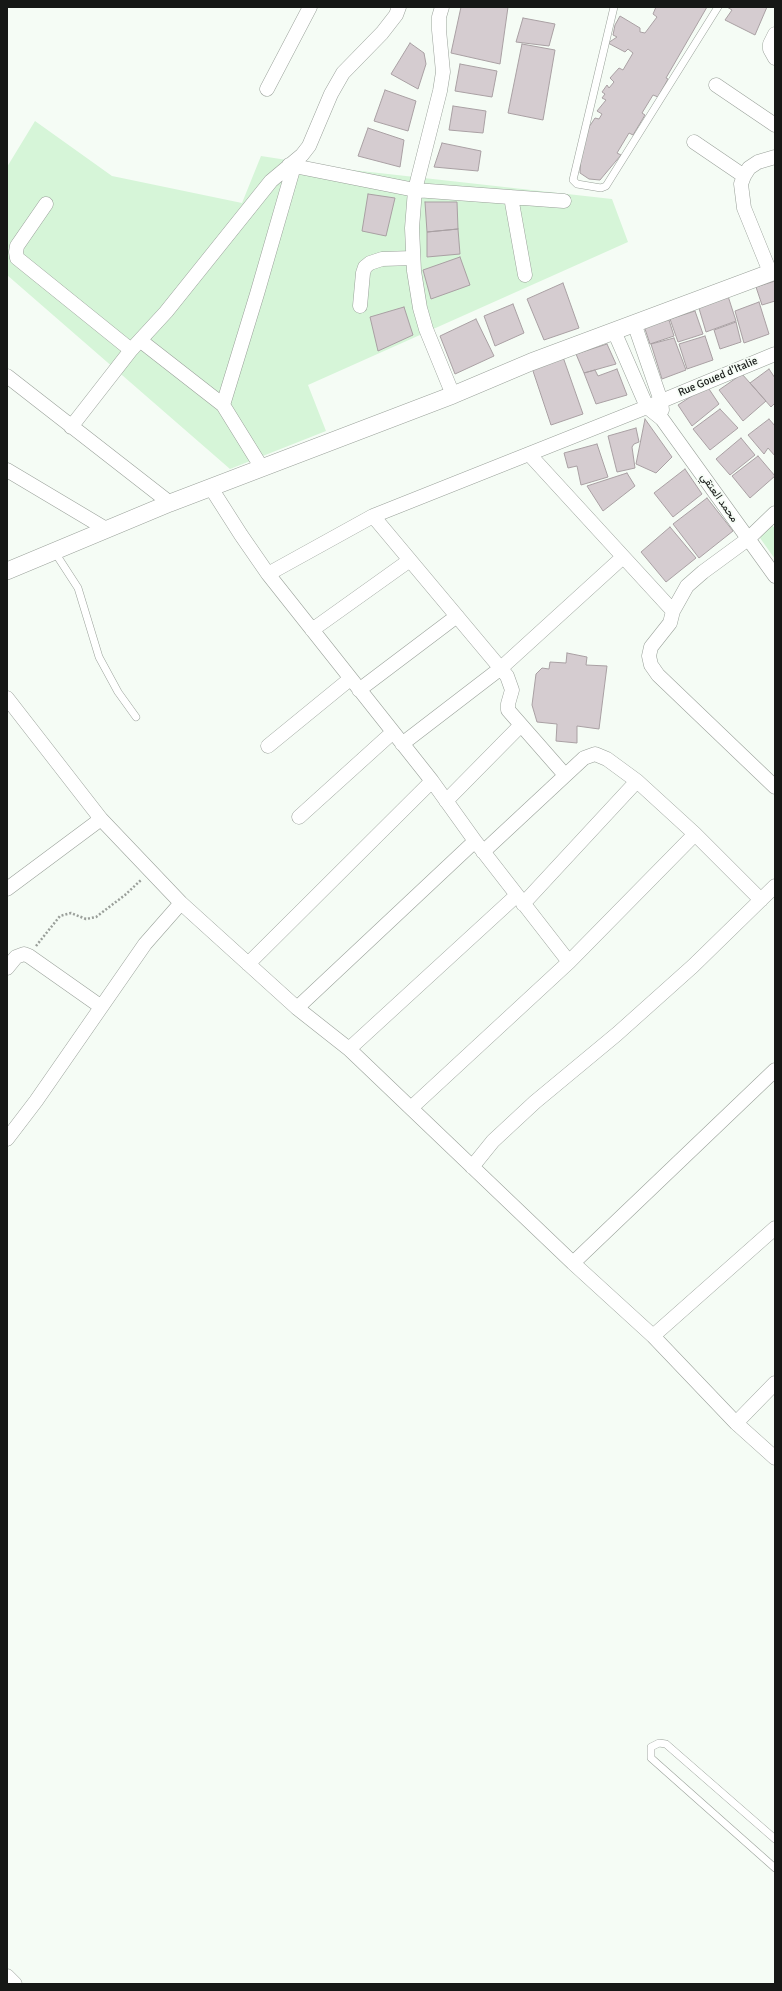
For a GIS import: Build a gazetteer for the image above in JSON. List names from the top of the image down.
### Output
{
  "streets": {
    "street": ["Rue Goued d'Italie", "محمد العتقي"]
  },
  "crossings": [
    ["Rue Goued d'Italie", "محمد العتقي"]
  ]
}
